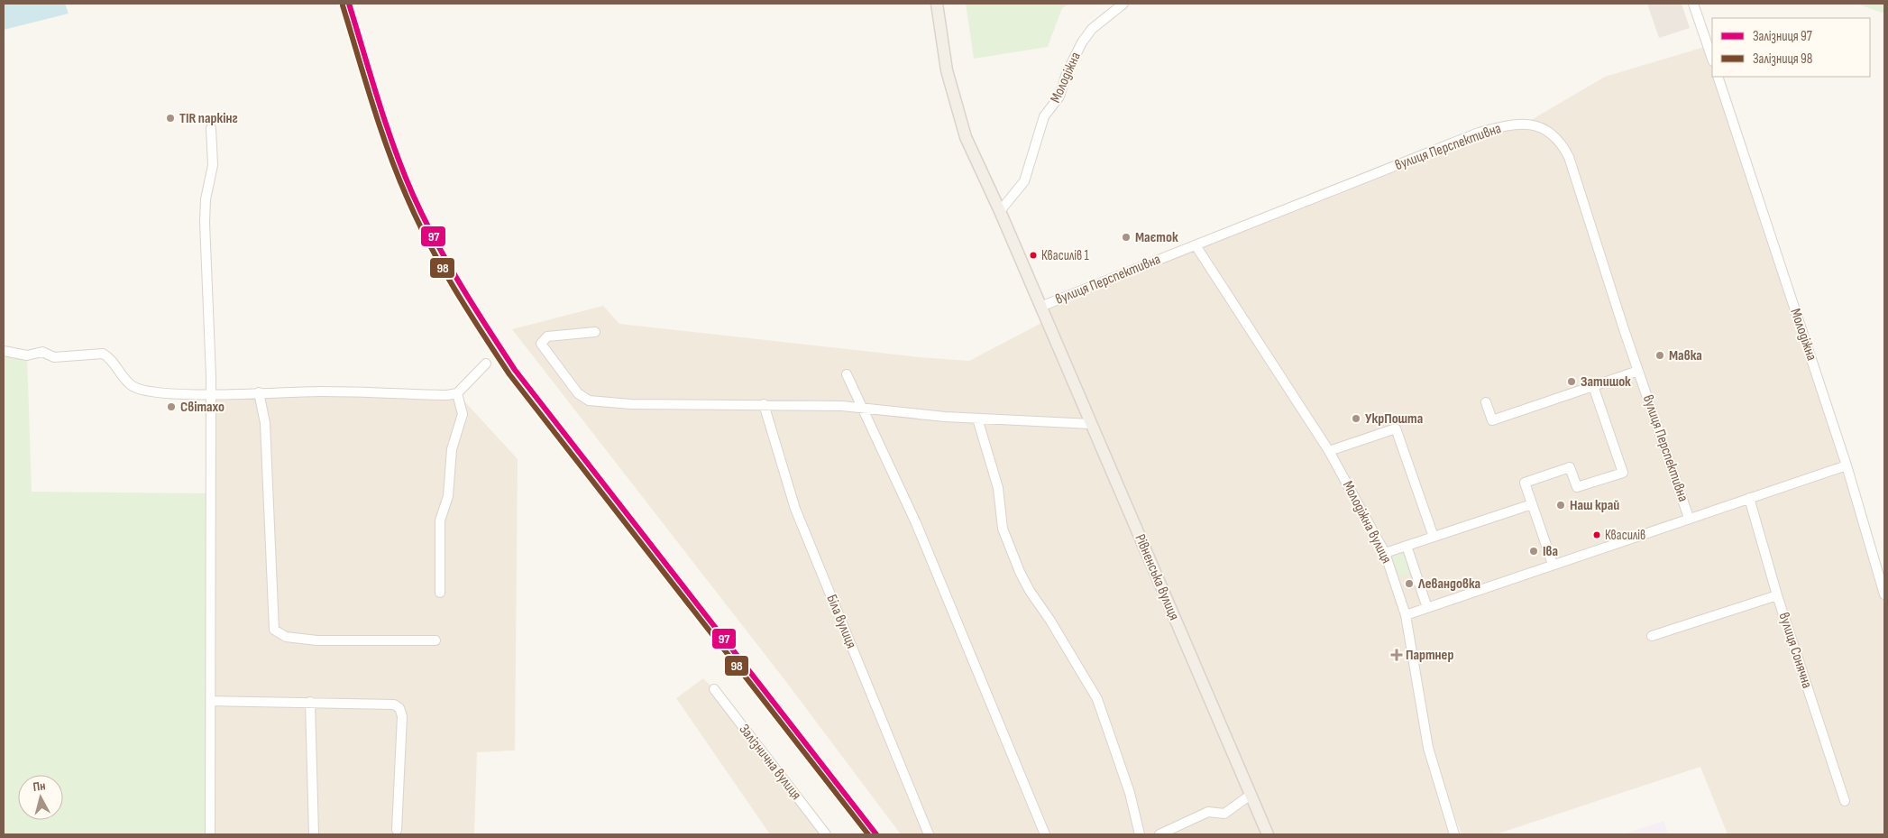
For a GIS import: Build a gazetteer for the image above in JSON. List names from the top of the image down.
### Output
{
  "streets": {
    "main road": ["Рівненська вулиця"],
    "street": [
      "Молодіжна",
      "вулиця Перспективна",
      "Молодіжна вулиця",
      "Біла вулиця",
      "вулиця Сонячна",
      "Залізнична вулиця"
    ]
  },
  "crossings": [
    ["Молодіжна", "Рівненська вулиця"],
    ["вулиця Перспективна", "Молодіжна вулиця"],
    ["вулиця Перспективна", "Рівненська вулиця"]
  ],
  "places": {
    "other": [
      "TIR паркінг",
      "Маєток",
      "Квасилів 1",
      "Мавка",
      "Затишок",
      "Світахо",
      "УкрПошта",
      "Наш край",
      "Квасилів",
      "Іва",
      "Левандовка"
    ],
    "health": ["Партнер"]
  },
  "lines": ["rail line 97", "rail line 98"],
  "legend": ["Залізниця 97", "Залізниця 98"],
  "north": "top"
}
